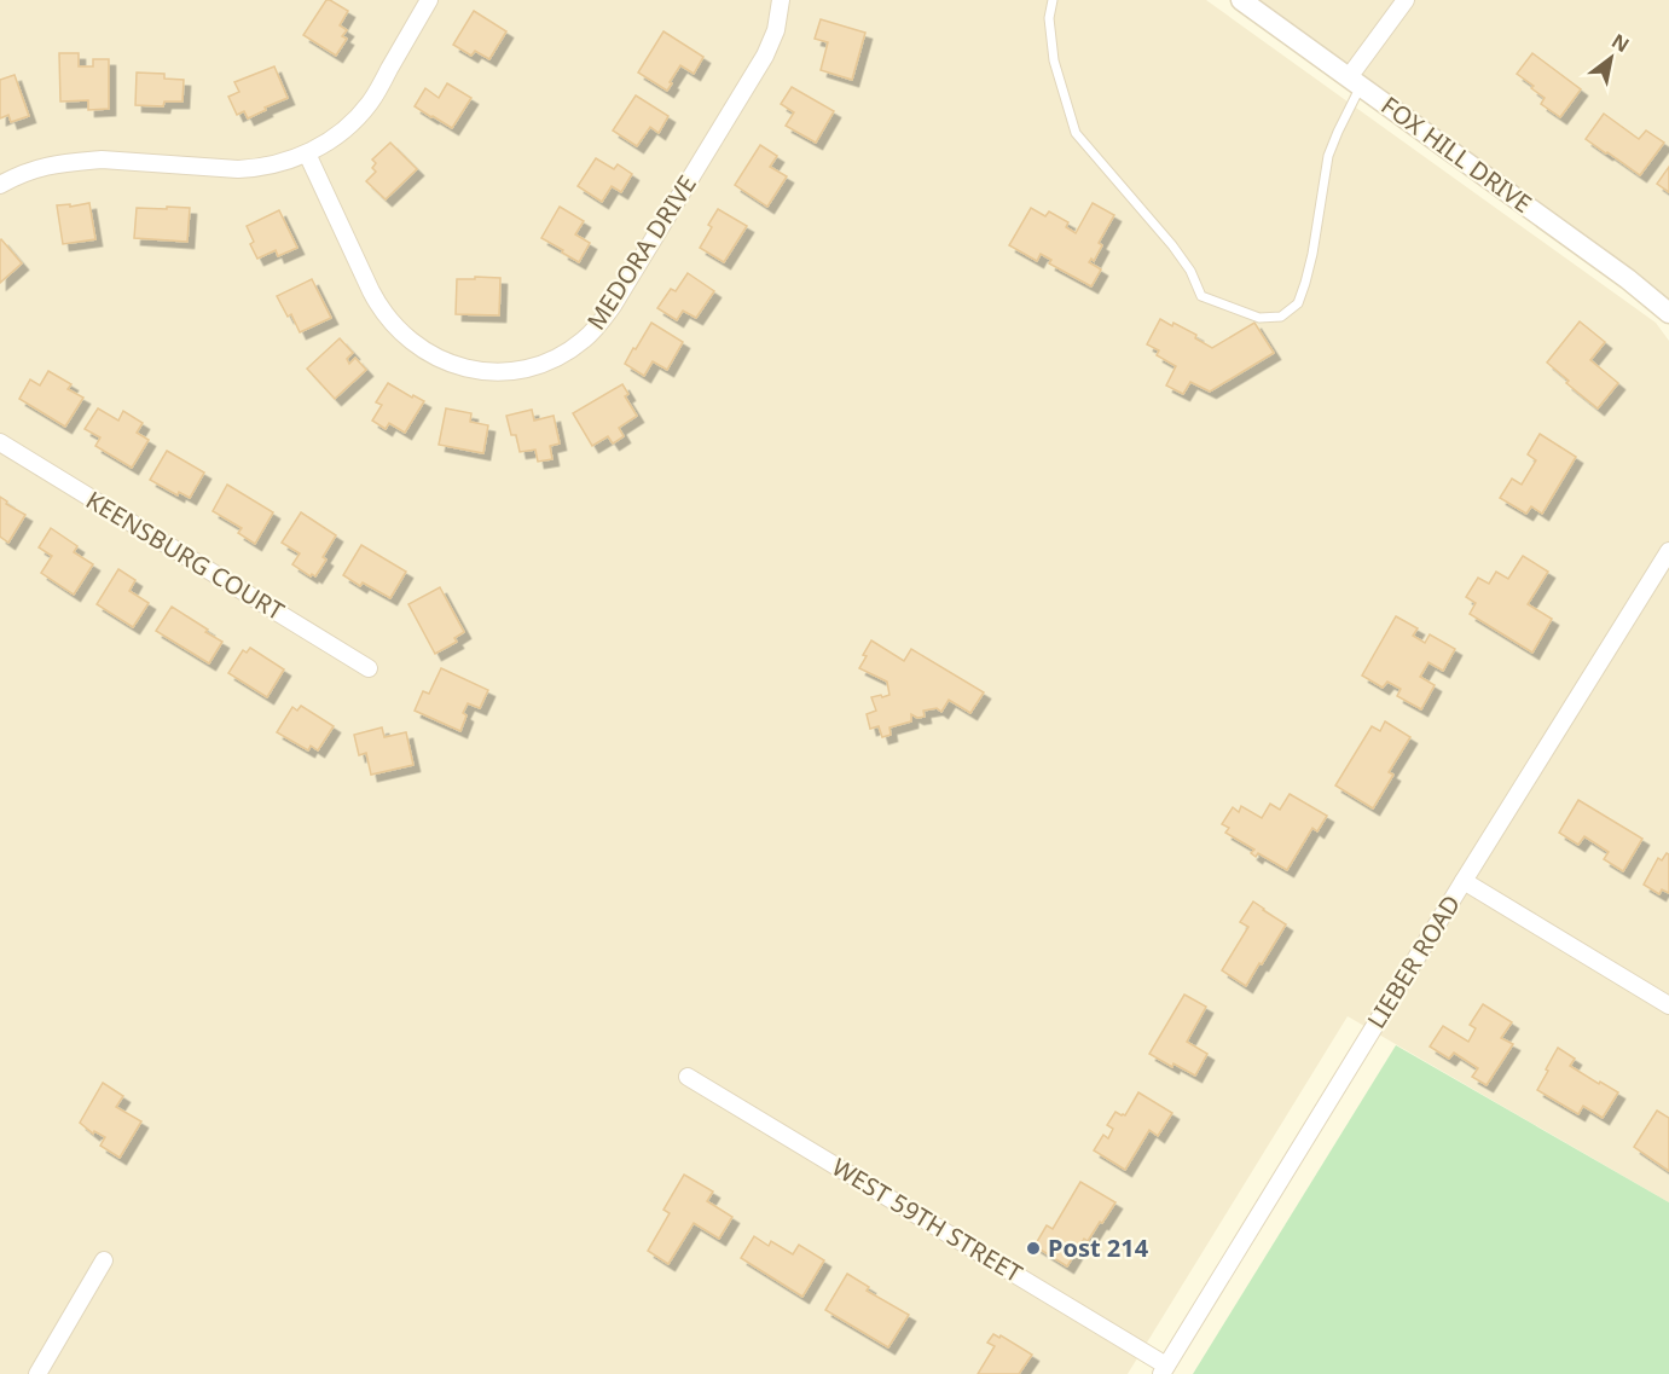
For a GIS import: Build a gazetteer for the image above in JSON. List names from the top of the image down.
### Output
{
  "streets": {
    "street": [
      "FOX HILL DRIVE",
      "MEDORA DRIVE",
      "KEENSBURG COURT",
      "LIEBER ROAD",
      "WEST 59TH STREET"
    ]
  },
  "crossings": [
    ["LIEBER ROAD", "WEST 59TH STREET"]
  ],
  "places": ["Post 214"],
  "north": "top right"
}
